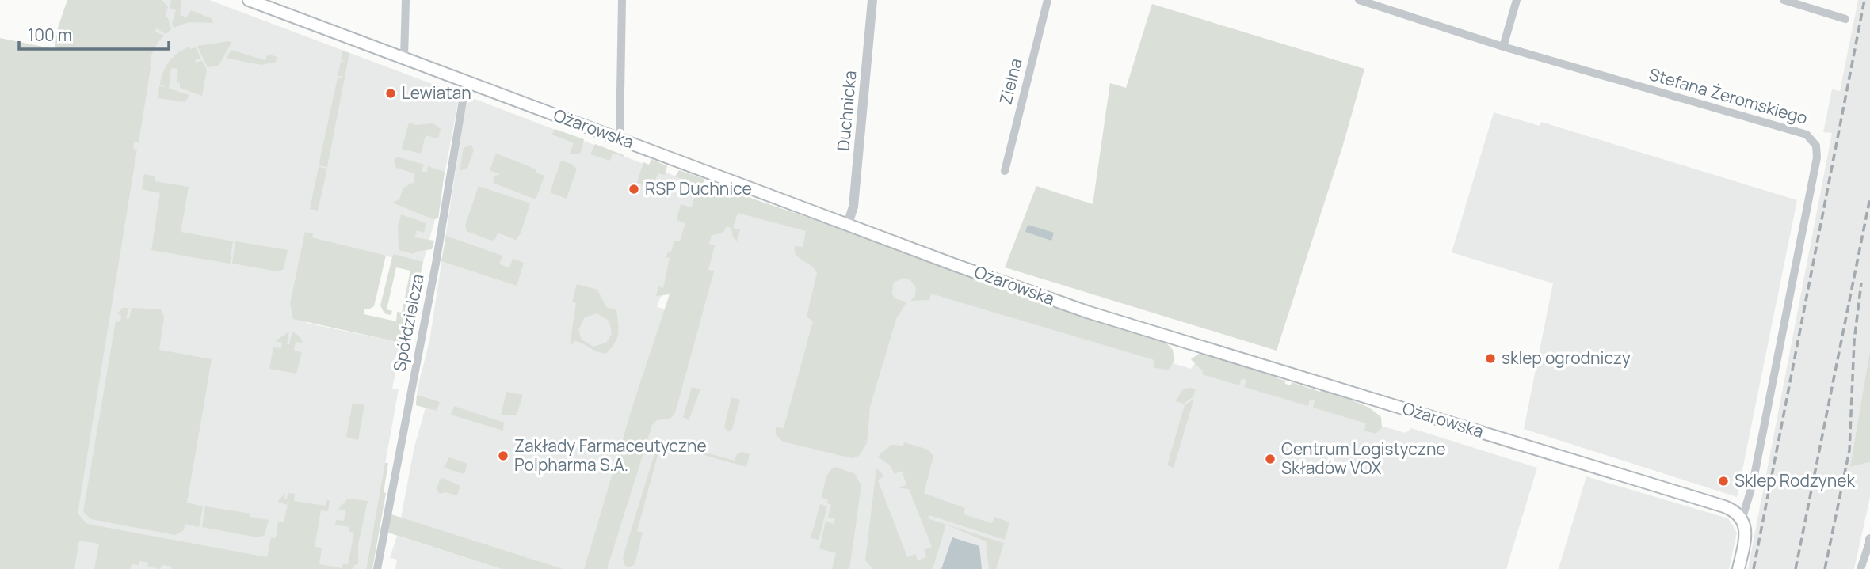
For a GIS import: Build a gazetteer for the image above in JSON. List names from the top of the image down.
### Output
{
  "streets": {
    "main road": ["Ożarowska"],
    "street": [
      "Zielna",
      "Stefana Żeromskiego",
      "Duchnicka",
      "Spółdzielcza"
    ]
  },
  "crossings": [
    ["Stefana Żeromskiego", "Ożarowska"],
    ["Duchnicka", "Ożarowska"],
    ["Ożarowska", "Spółdzielcza"]
  ],
  "places": [
    "Lewiatan",
    "RSP Duchnice",
    "sklep ogrodniczy",
    "Zakłady Farmaceutyczne Polpharma S.A.",
    "Centrum Logistyczne Składów VOX",
    "Sklep Rodzynek"
  ],
  "scale_bar": "100 m"
}
